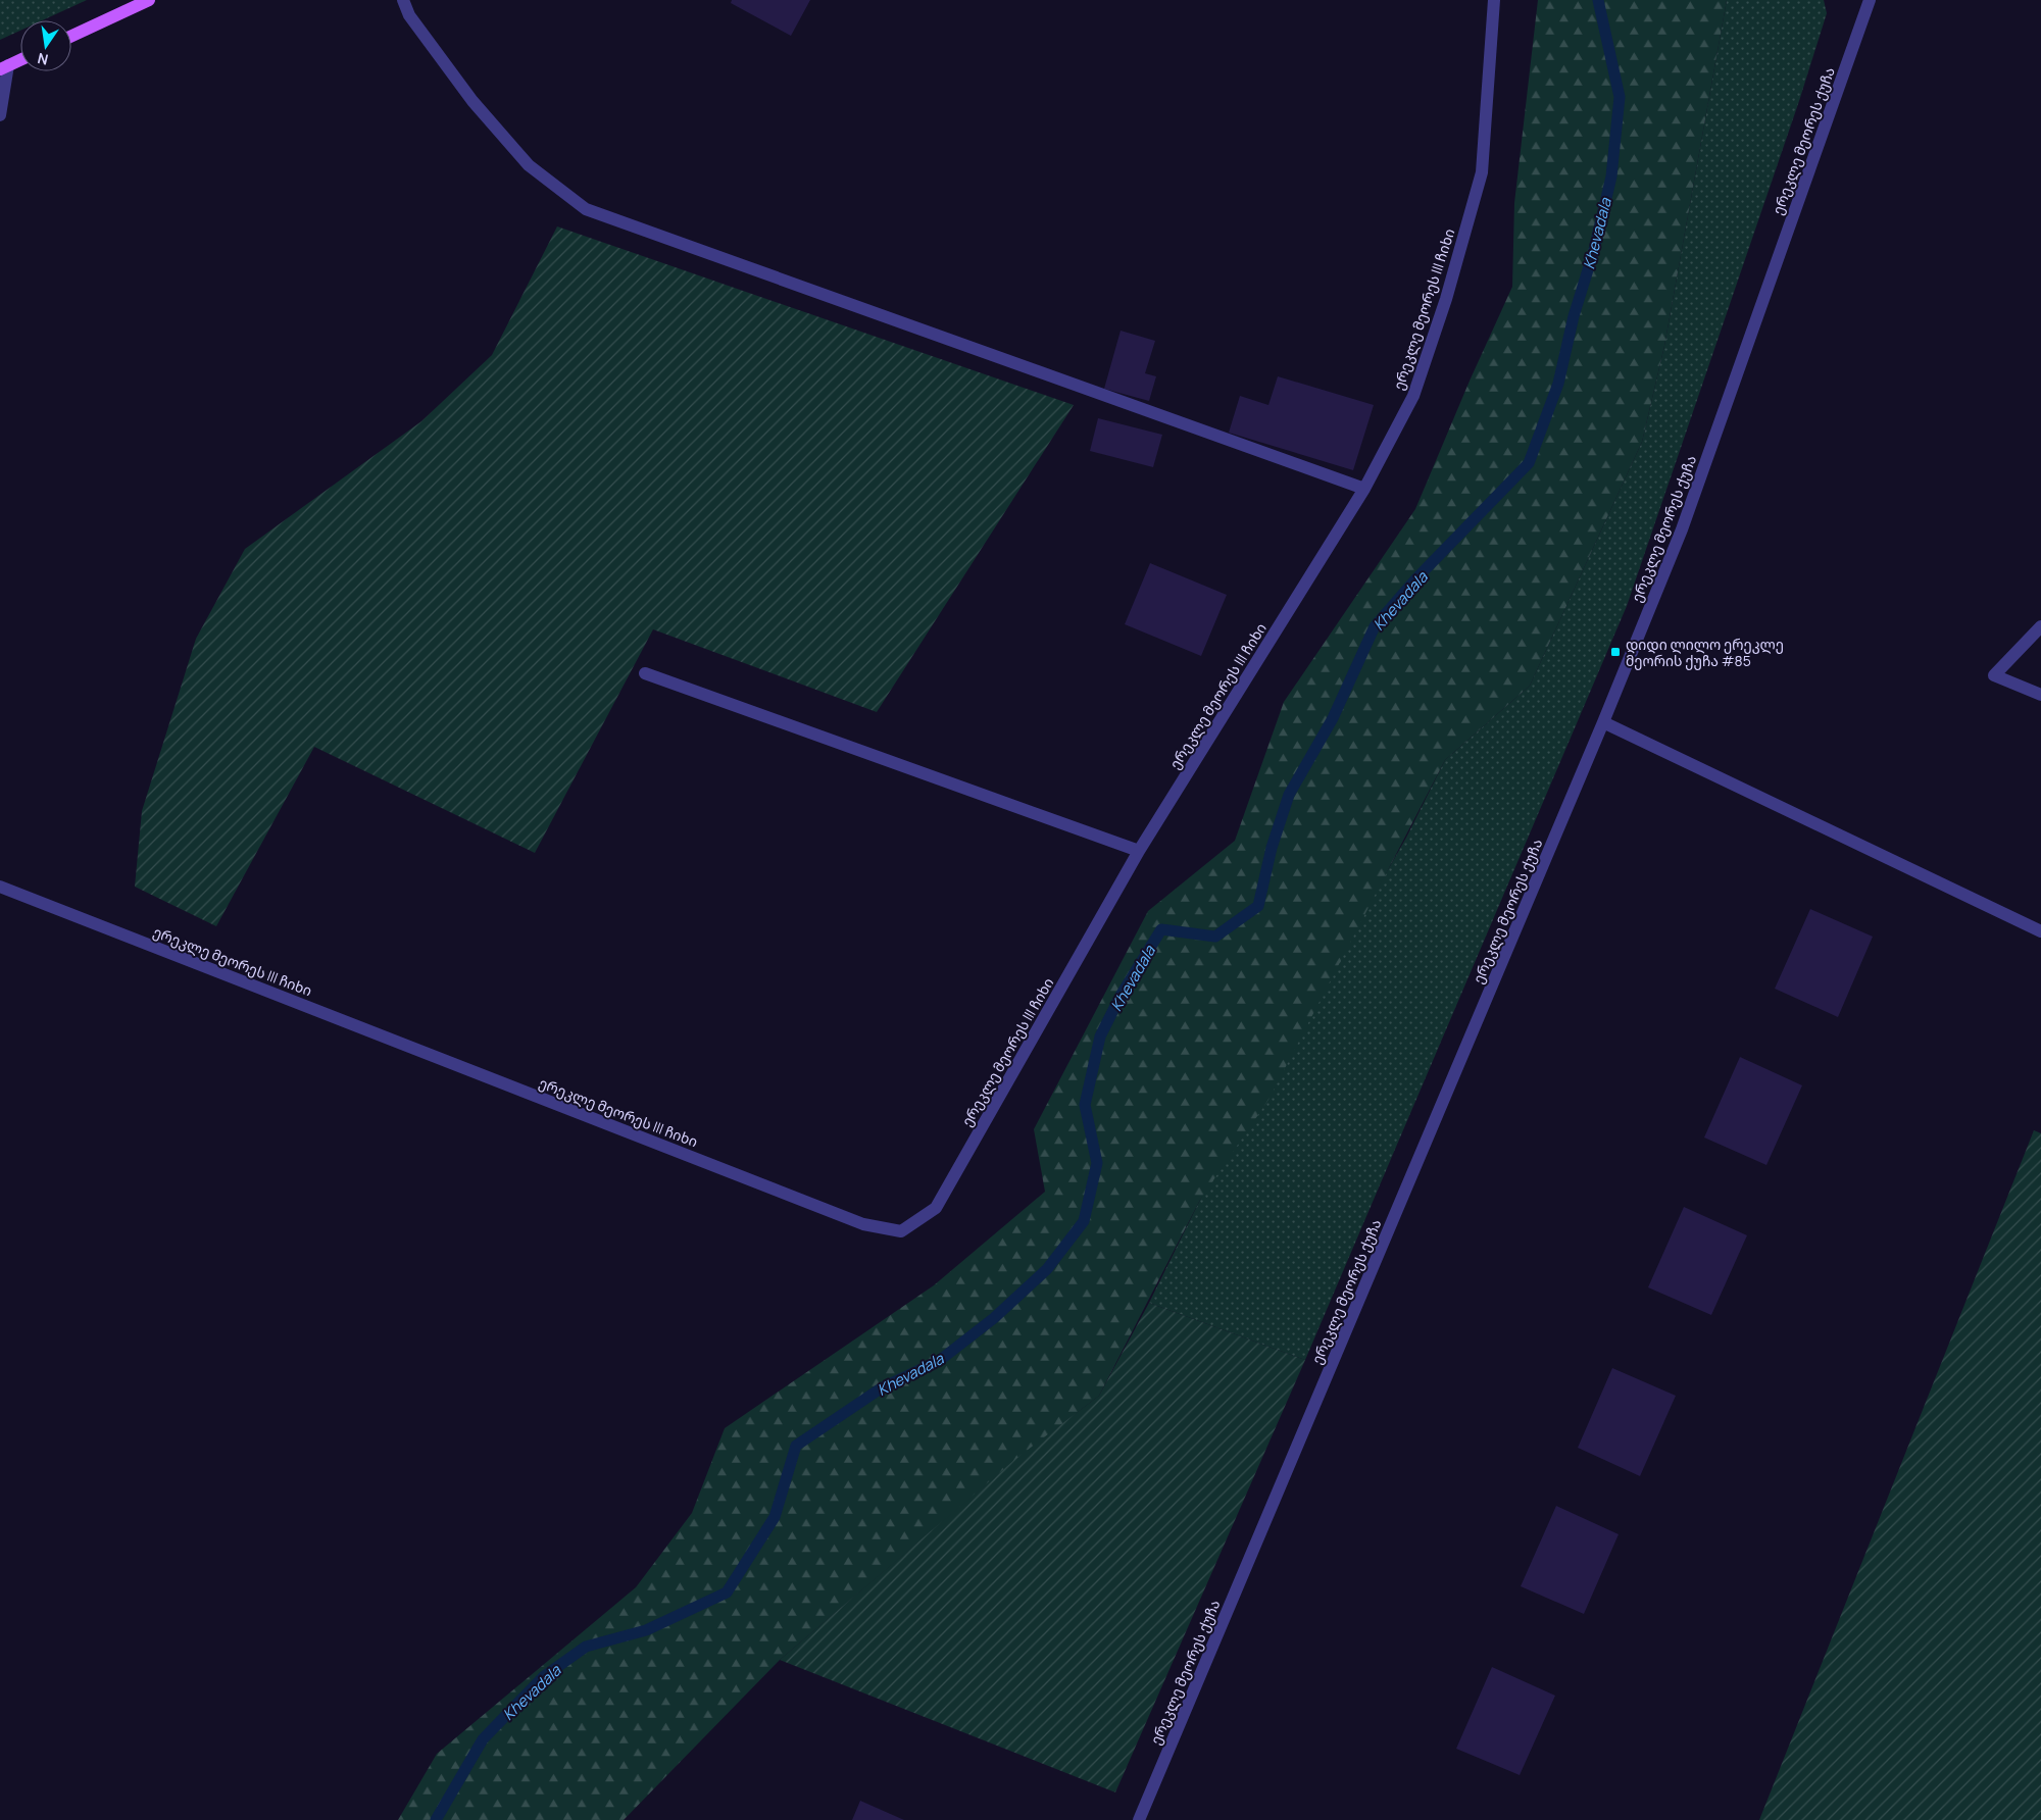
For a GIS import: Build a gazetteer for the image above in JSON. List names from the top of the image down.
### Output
{
  "streets": {
    "street": ["ერეკლე მეორეს ქუჩა", "ერეკლე მეორეს III ჩიხი"]
  },
  "water": ["Khevadala"],
  "places": {
    "transit": ["დიდი ლილო ერეკლე მეორის ქუჩა #85"]
  },
  "north": "bottom"
}
